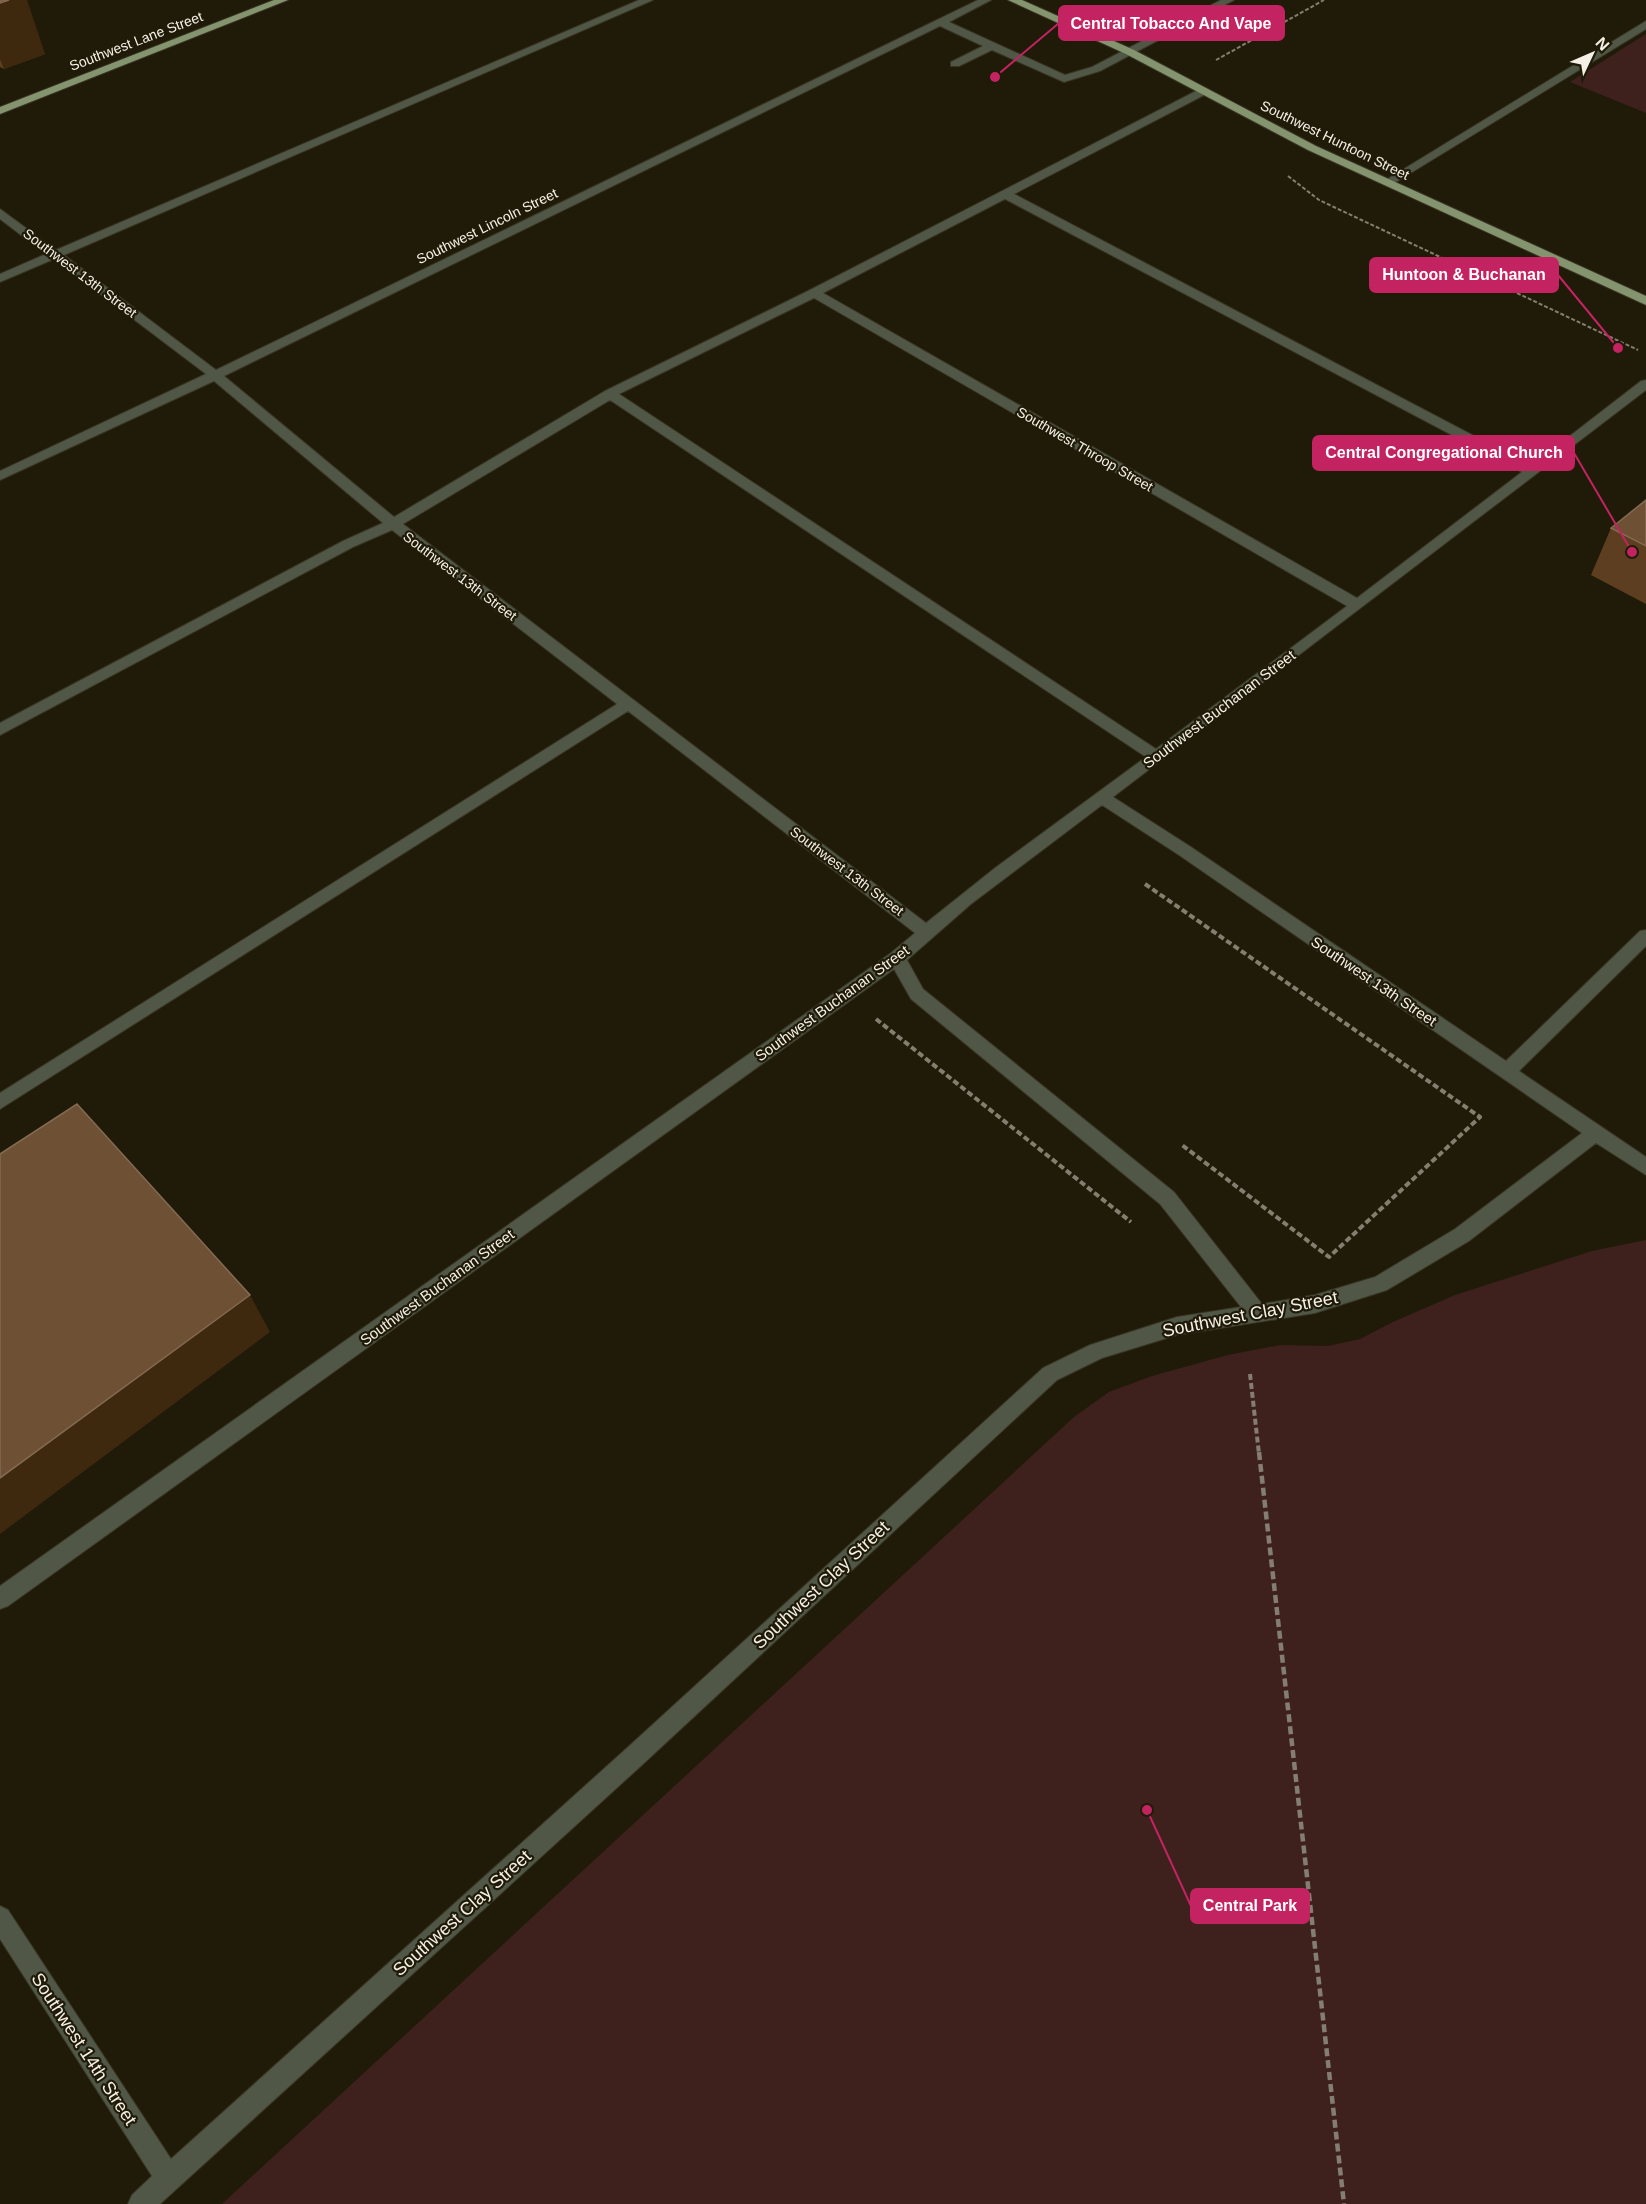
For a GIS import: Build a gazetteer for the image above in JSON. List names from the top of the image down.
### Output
{
  "streets": {
    "main road": ["Southwest Lane Street", "Southwest Huntoon Street"],
    "street": [
      "Southwest Lincoln Street",
      "Southwest 13th Street",
      "Southwest Throop Street",
      "Southwest Buchanan Street",
      "Southwest Clay Street",
      "Southwest 14th Street"
    ]
  },
  "crossings": [
    ["Southwest Lincoln Street", "Southwest 13th Street"],
    ["Southwest 13th Street", "Southwest Buchanan Street"],
    ["Southwest 13th Street", "Southwest Clay Street"],
    ["Southwest Throop Street", "Southwest Buchanan Street"],
    ["Southwest Clay Street", "Southwest 14th Street"]
  ],
  "places": [
    "Central Tobacco And Vape",
    "Huntoon & Buchanan",
    "Central Congregational Church",
    "Central Park"
  ],
  "north": "top right"
}
